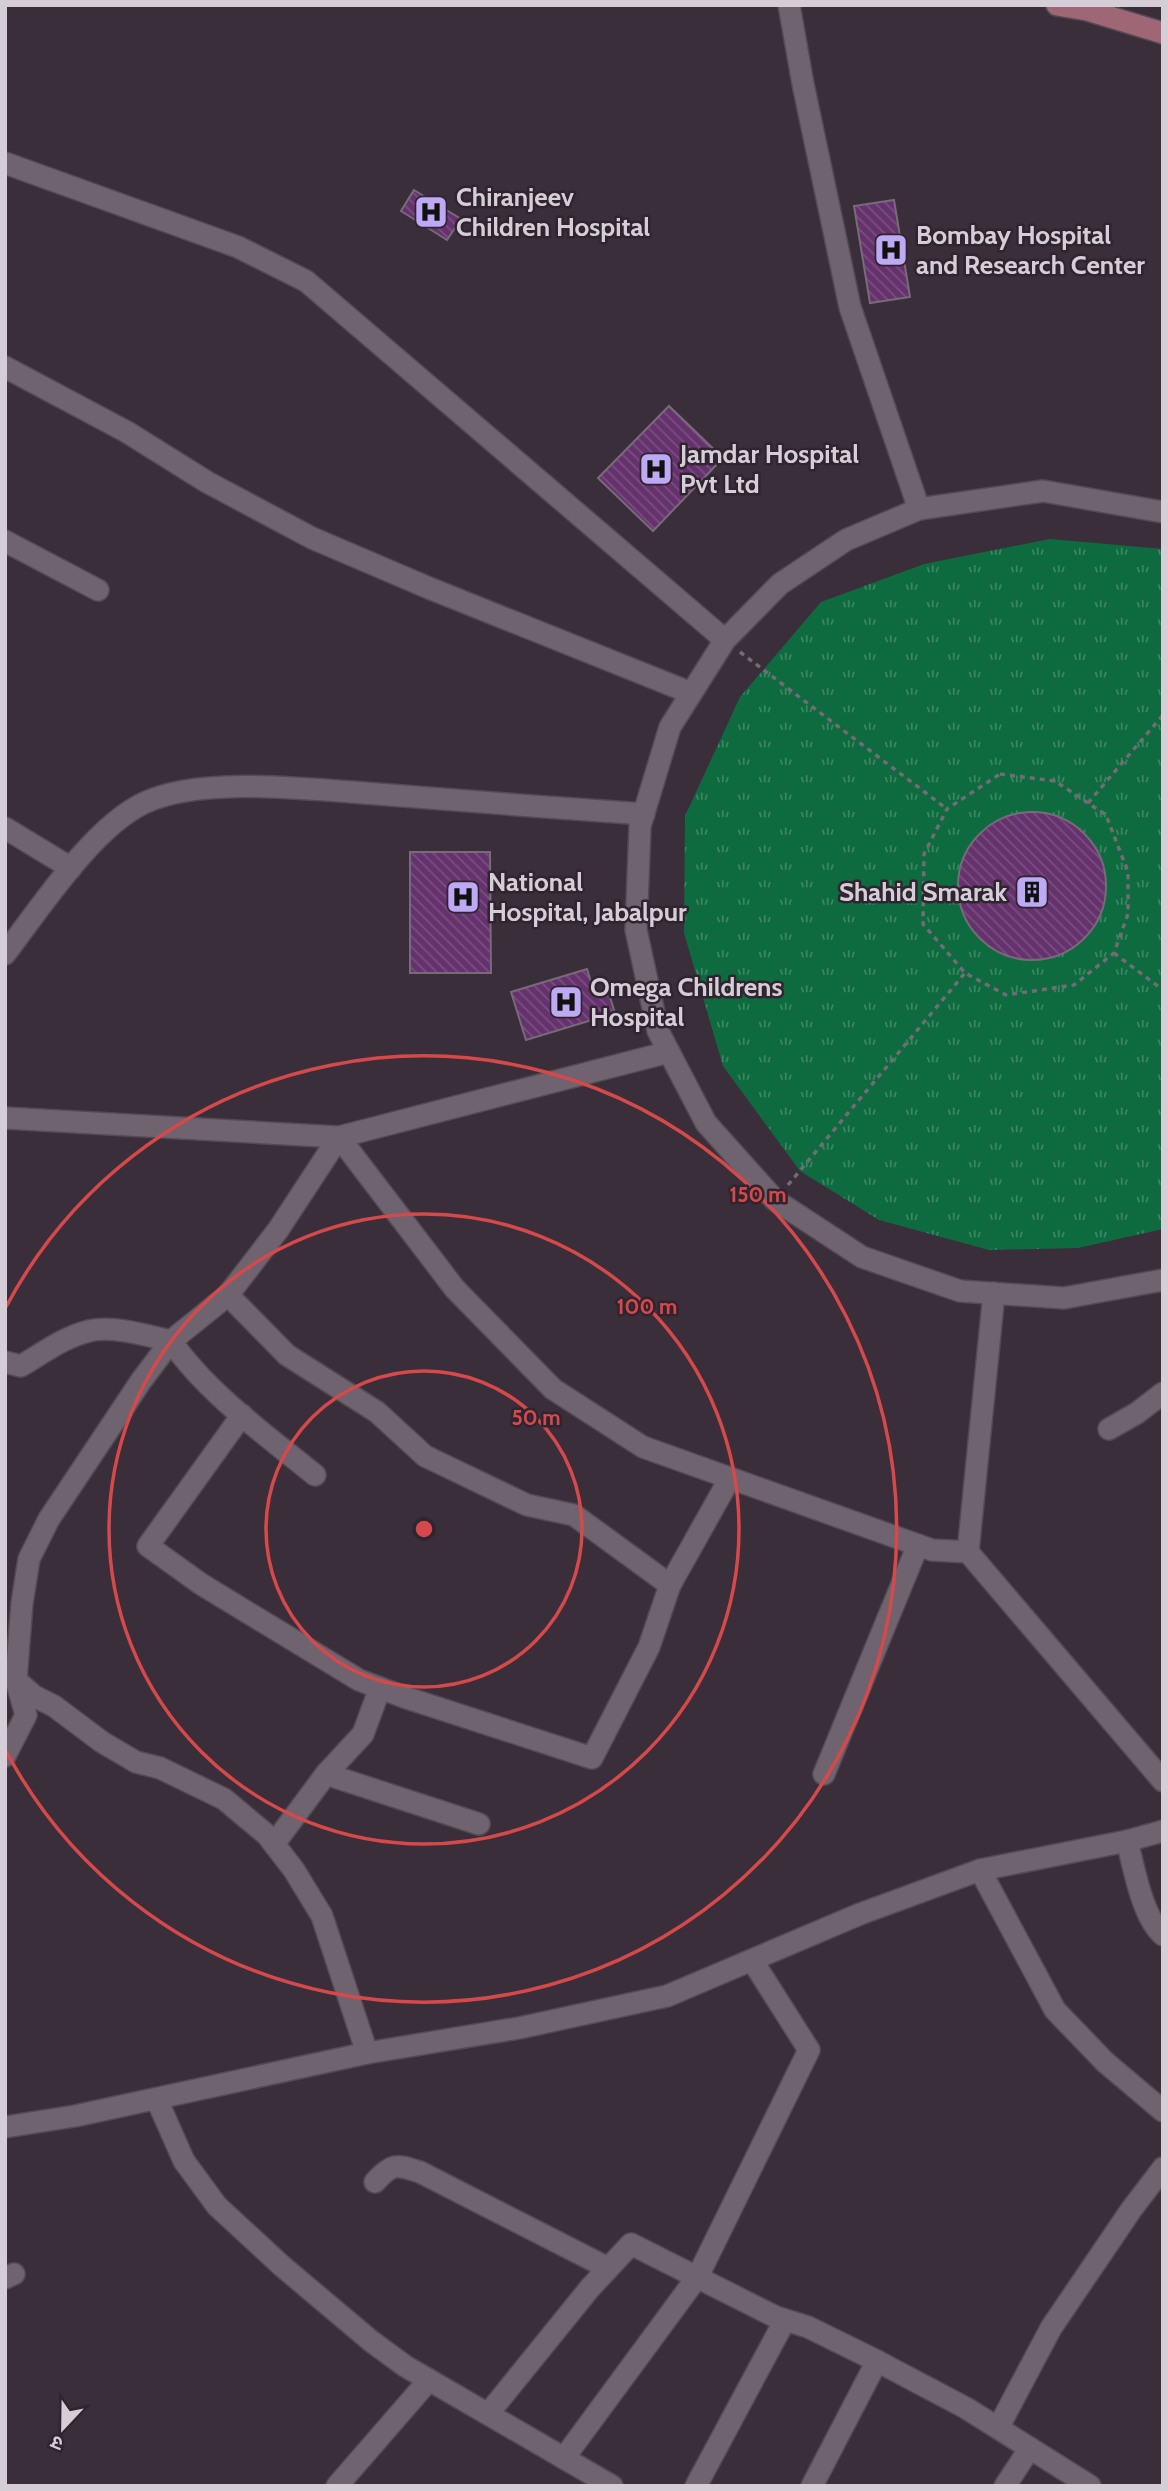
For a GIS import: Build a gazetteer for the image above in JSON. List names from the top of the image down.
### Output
{
  "places": {
    "hospital": [
      "Chiranjeev Children Hospital",
      "Bombay Hospital and Research Center",
      "Jamdar Hospital Pvt Ltd",
      "National Hospital, Jabalpur",
      "Omega Childrens Hospital"
    ],
    "building": ["Shahid Smarak"]
  },
  "north": "bottom",
  "rings": ["150 m", "100 m", "50 m"]
}
